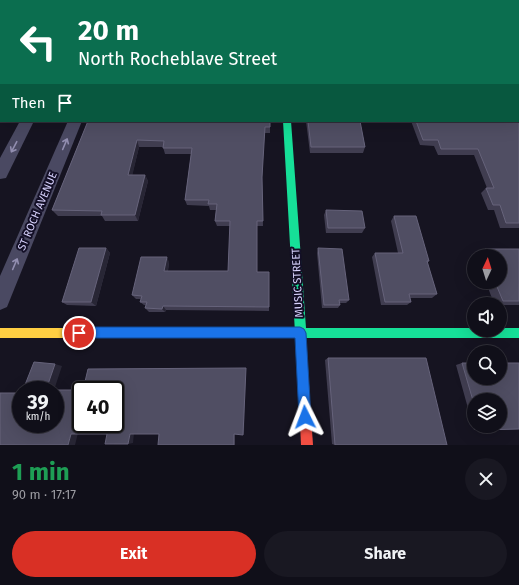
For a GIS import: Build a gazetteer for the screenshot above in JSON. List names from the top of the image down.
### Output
{
  "streets": {
    "street": ["ST ROCH AVENUE", "MUSIC STREET"]
  },
  "north": "top",
  "page": {
    "turn": ["20 m", "North Rocheblave Street"],
    "then": "Then",
    "speed": "39 km/h",
    "limit": "40",
    "heading": ["1 min", "90 m · 17:17"],
    "buttons": ["Exit", "Share"]
  }
}
